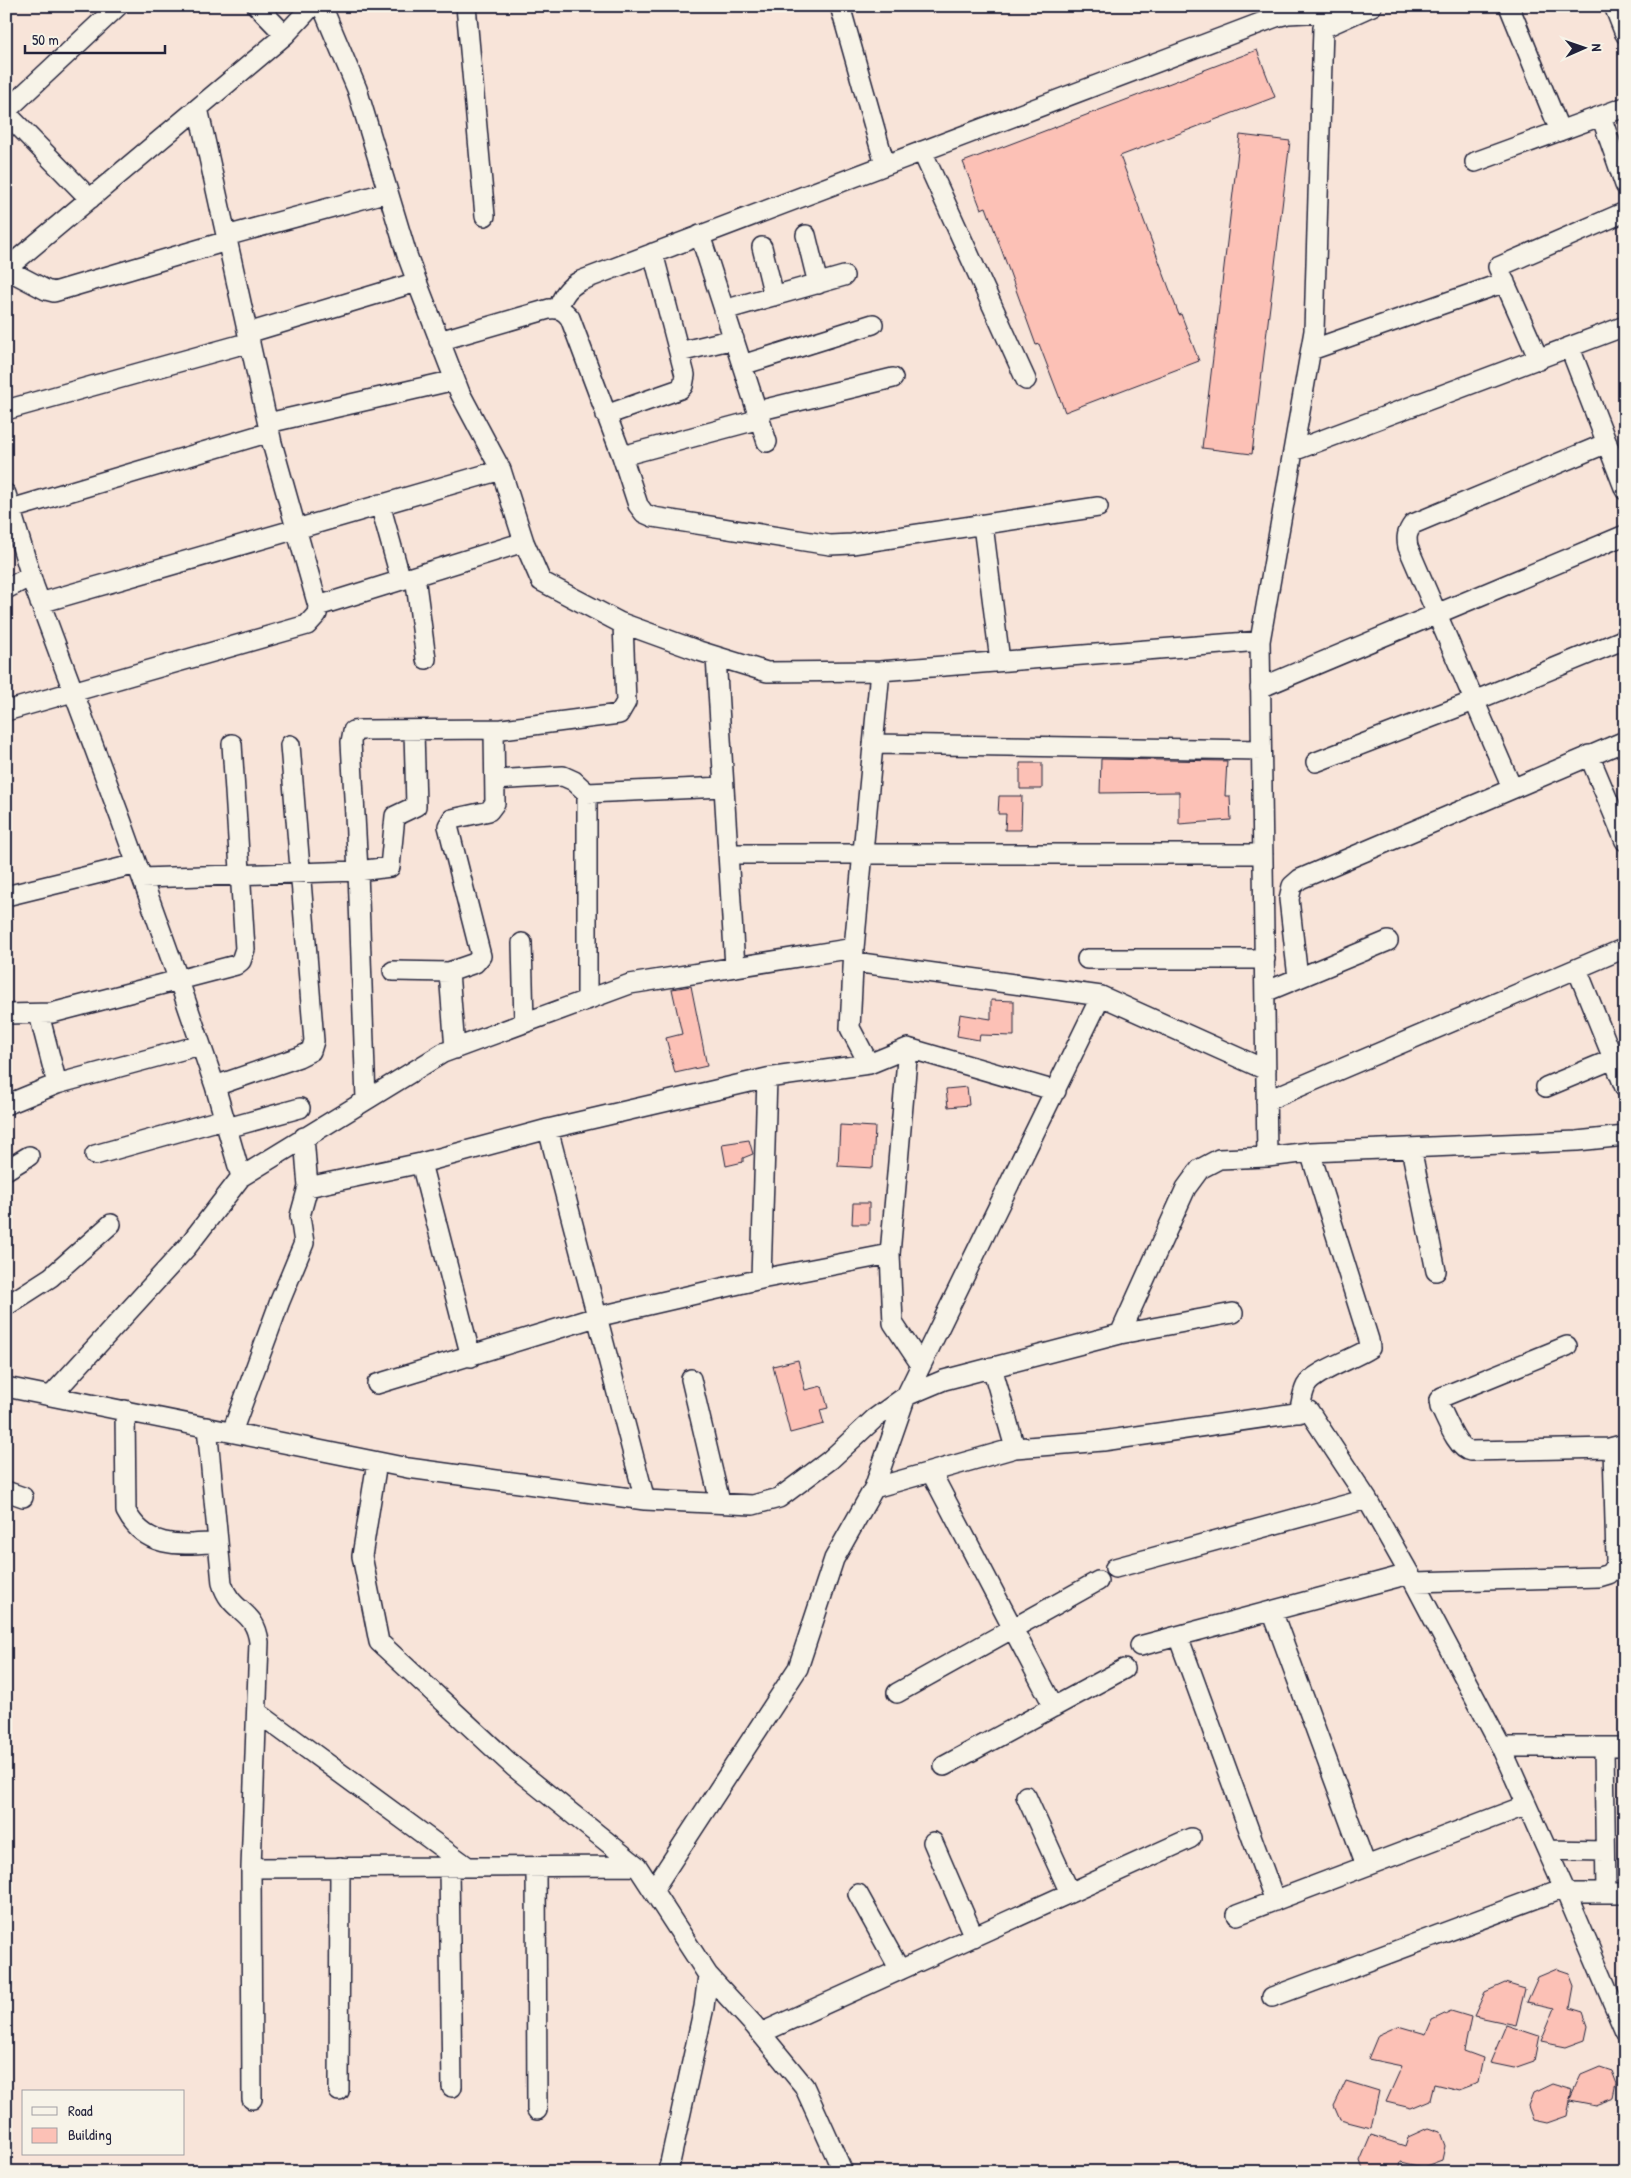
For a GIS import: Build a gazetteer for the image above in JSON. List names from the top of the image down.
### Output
{
  "legend": ["Road", "Building"],
  "scale_bar": "50 m",
  "north": "right"
}
